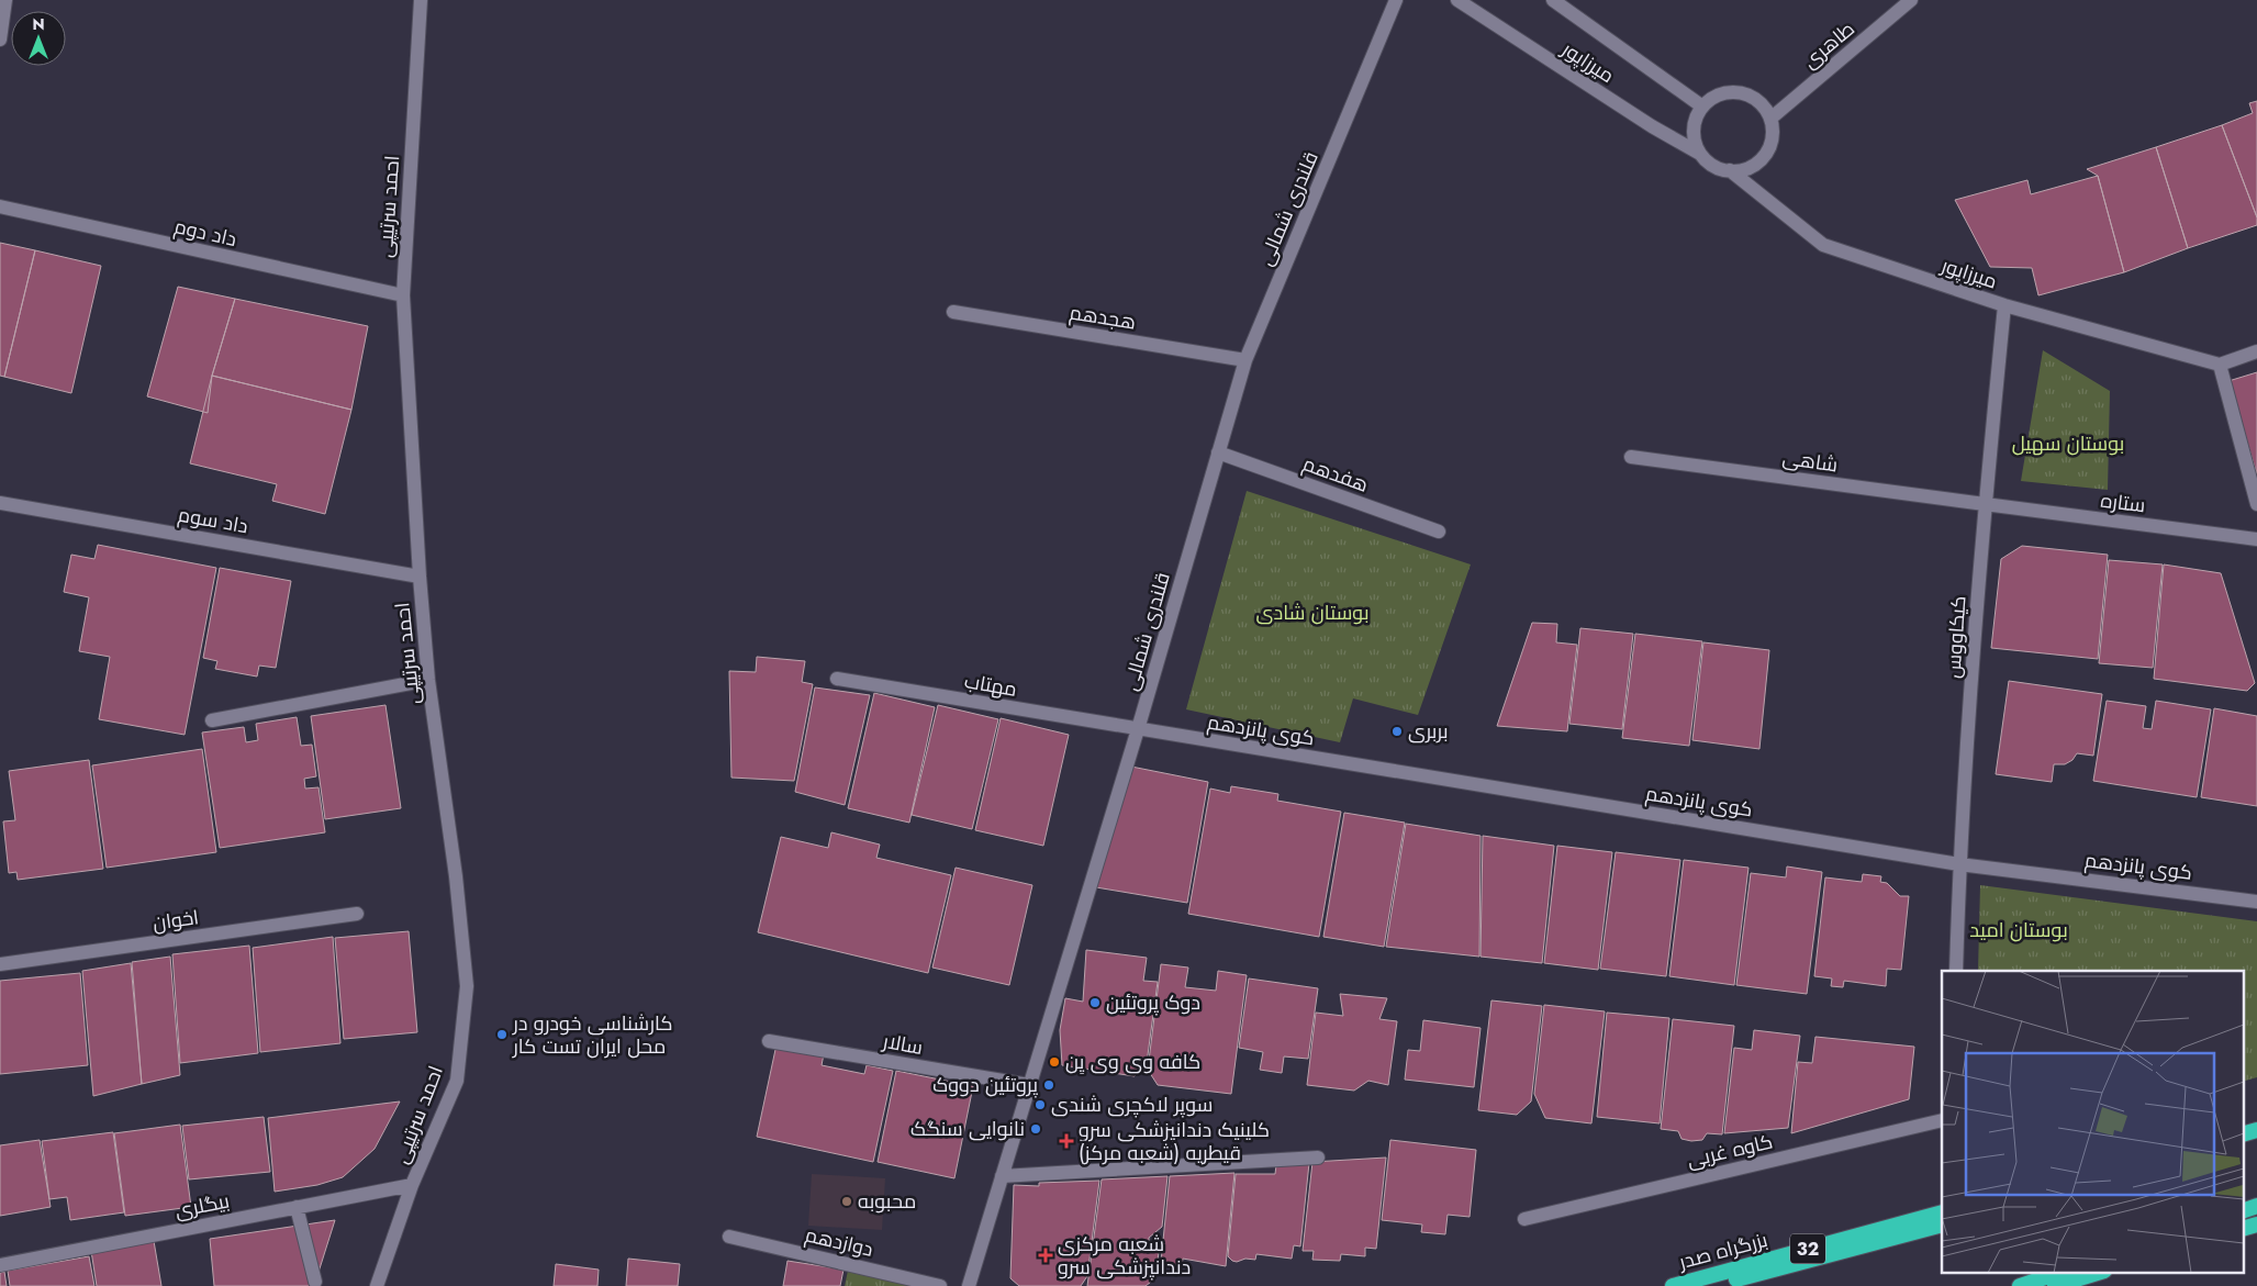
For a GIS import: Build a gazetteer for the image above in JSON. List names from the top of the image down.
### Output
{
  "streets": {
    "highway": ["32", "بزرگراه صدر"],
    "street": [
      "طاهری",
      "میرزاپور",
      "احمد سرتیپی",
      "قلندری شمالی",
      "داد دوم",
      "هجدهم",
      "شاهی",
      "هفدهم",
      "ستاره",
      "داد سوم",
      "کیکاووس",
      "مهتاب",
      "کوی پانزدهم",
      "اخوان",
      "سالار",
      "کاوه غربی",
      "بیگلری",
      "دوازدهم"
    ]
  },
  "crossings": [
    ["طاهری", "میرزاپور"],
    ["میرزاپور", "کیکاووس"],
    ["احمد سرتیپی", "داد دوم"],
    ["احمد سرتیپی", "داد سوم"],
    ["احمد سرتیپی", "بیگلری"],
    ["قلندری شمالی", "هجدهم"],
    ["قلندری شمالی", "هفدهم"],
    ["قلندری شمالی", "مهتاب"],
    ["قلندری شمالی", "کوی پانزدهم"],
    ["قلندری شمالی", "سالار"],
    ["شاهی", "ستاره"],
    ["شاهی", "کیکاووس"],
    ["ستاره", "کیکاووس"],
    ["کیکاووس", "کوی پانزدهم"],
    ["مهتاب", "کوی پانزدهم"]
  ],
  "parks": ["بوستان سهیل", "بوستان شادی", "بوستان امید"],
  "places": {
    "other": [
      "بربری",
      "دوک پروتئین",
      "کارشناسی خودرو در محل ایران تست کار",
      "کافه وی وی یِن",
      "پروتئین دووک",
      "سوپر لاکچری شندی",
      "نانوایی سنگک",
      "محبوبه"
    ],
    "health": ["کلینیک دندانپزشکی سرو قیطریه (شعبه مرکز)", "شعبه مرکزی دندانپزشکی سرو"]
  },
  "north": "top"
}
